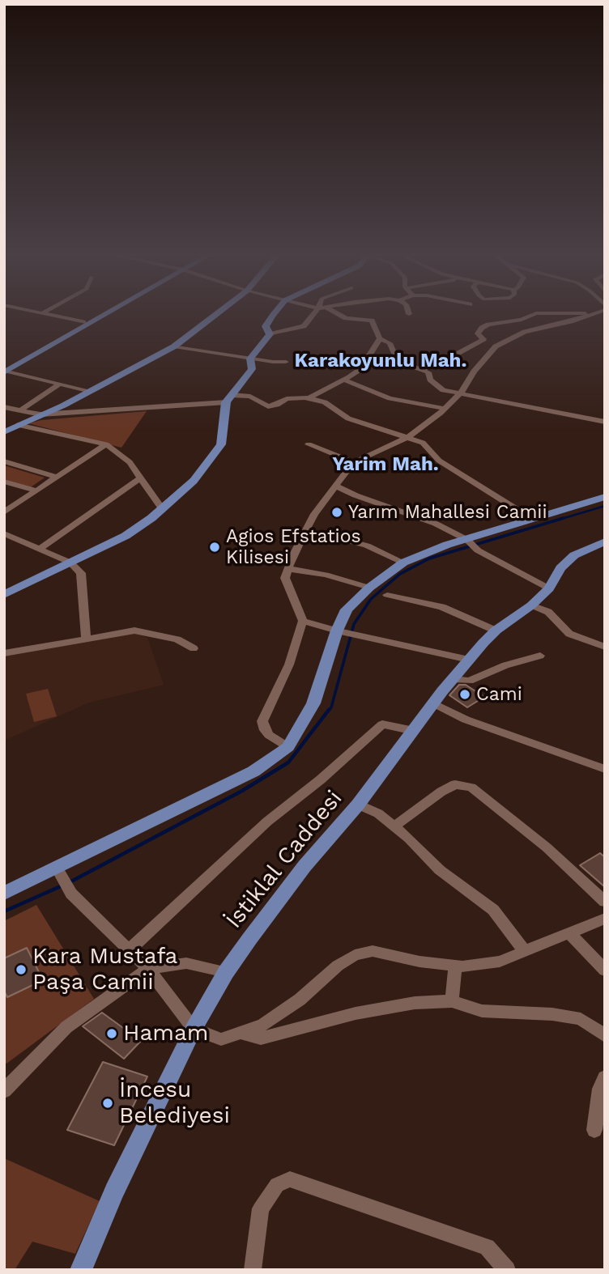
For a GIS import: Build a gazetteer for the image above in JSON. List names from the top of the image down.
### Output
{
  "streets": {
    "main road": ["İstiklal Caddesi"]
  },
  "districts": ["Karakoyunlu Mah.", "Yarim Mah."],
  "places": [
    "Yarım Mahallesi Camii",
    "Agios Efstatios Kilisesi",
    "Cami",
    "Kara Mustafa Paşa Camii",
    "Hamam",
    "İncesu Belediyesi"
  ]
}
